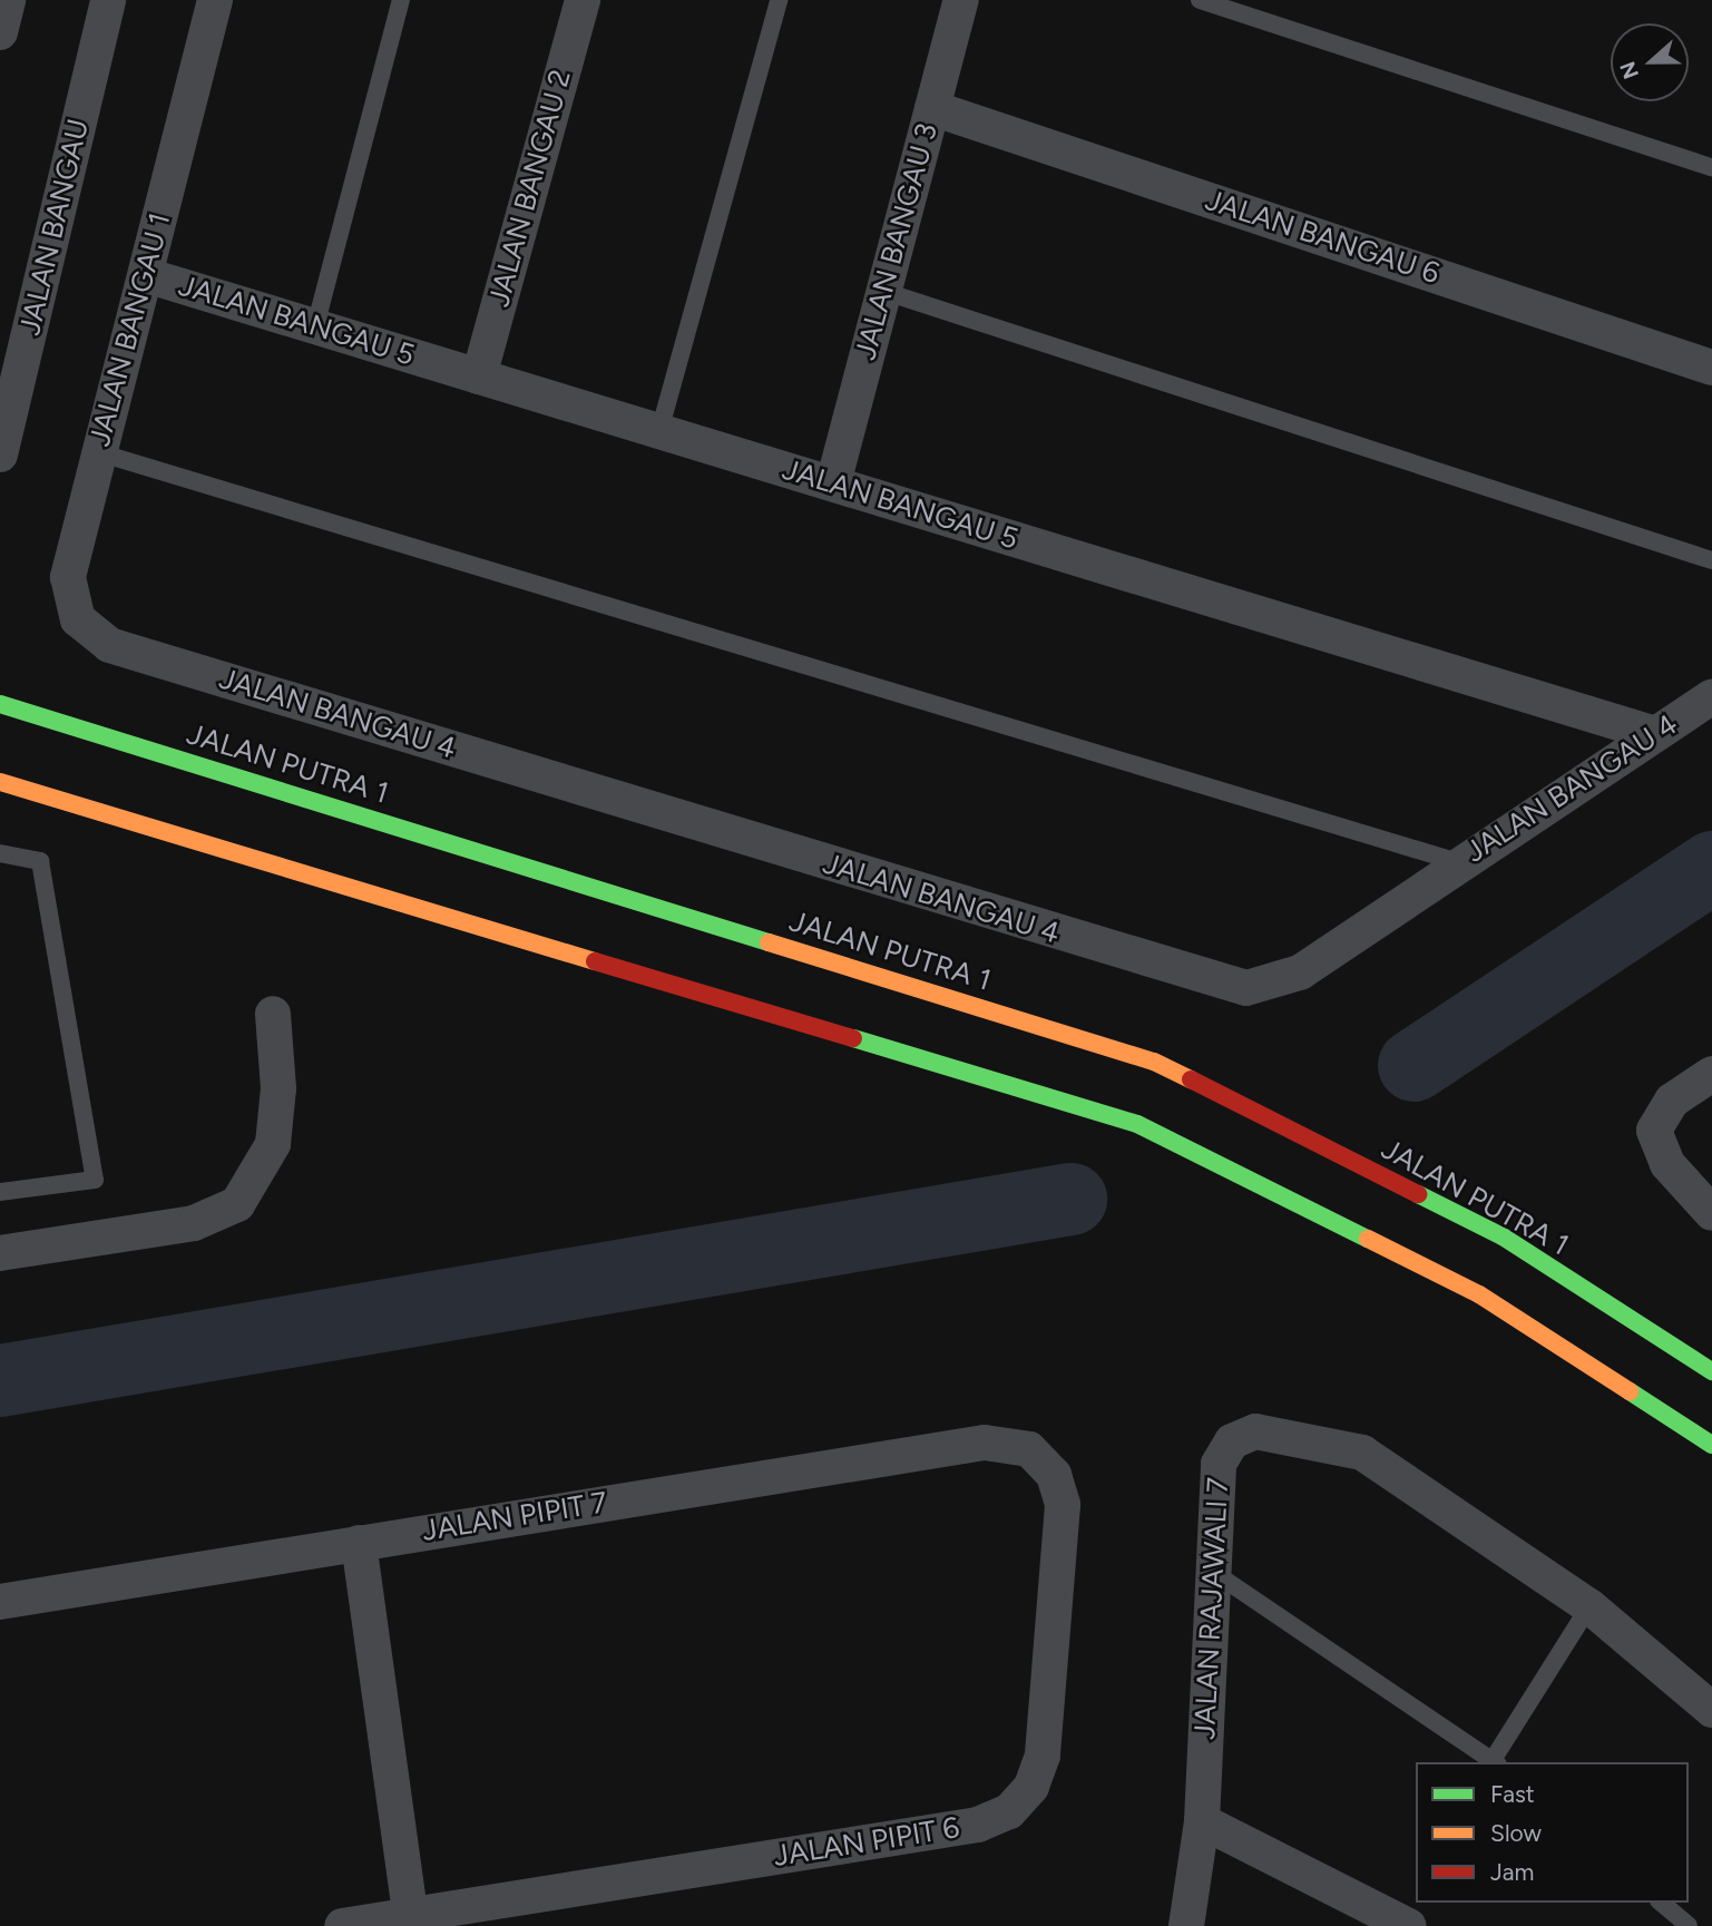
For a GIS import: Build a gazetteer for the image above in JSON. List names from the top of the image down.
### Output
{
  "streets": {
    "main road": ["JALAN PUTRA 1"],
    "street": [
      "JALAN BANGAU 2",
      "JALAN BANGAU",
      "JALAN BANGAU 6",
      "JALAN BANGAU 3",
      "JALAN BANGAU 5",
      "JALAN BANGAU 1",
      "JALAN BANGAU 4",
      "JALAN PIPIT 7",
      "JALAN RAJAWALI 7",
      "JALAN PIPIT 6"
    ]
  },
  "crossings": [
    ["JALAN BANGAU 2", "JALAN BANGAU 5"],
    ["JALAN BANGAU 6", "JALAN BANGAU 3"],
    ["JALAN BANGAU 3", "JALAN BANGAU 5"],
    ["JALAN BANGAU 5", "JALAN BANGAU 1"],
    ["JALAN BANGAU 5", "JALAN BANGAU 4"],
    ["JALAN BANGAU 1", "JALAN BANGAU 4"],
    ["JALAN PIPIT 7", "JALAN PIPIT 6"]
  ],
  "legend": ["Fast", "Slow", "Jam"],
  "north": "left"
}
